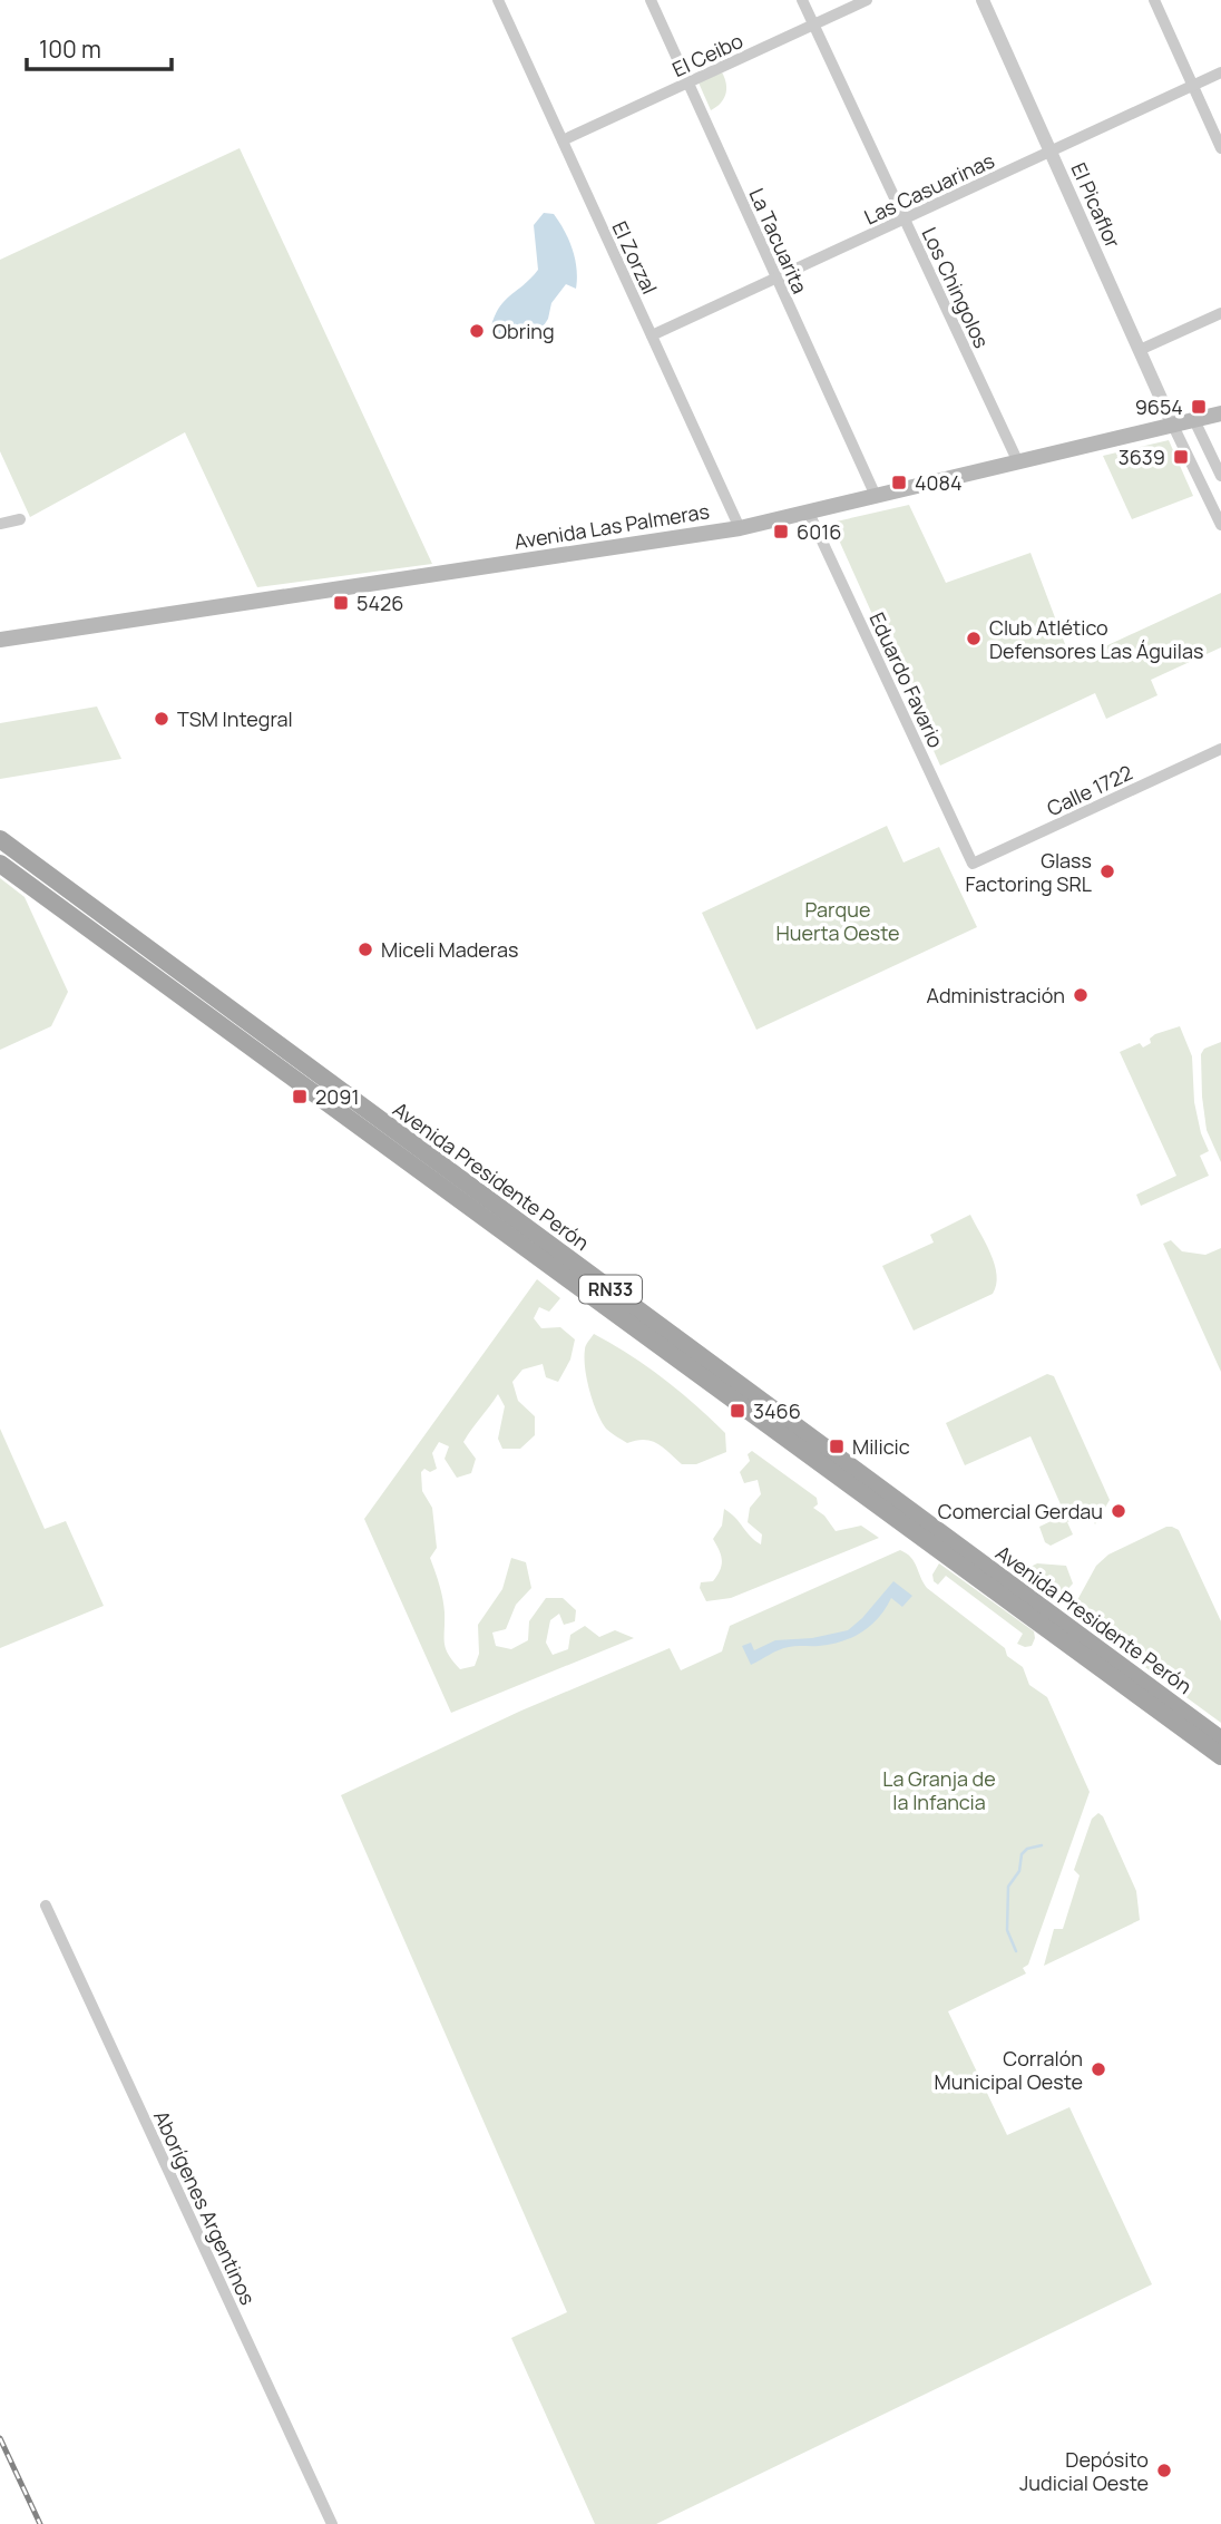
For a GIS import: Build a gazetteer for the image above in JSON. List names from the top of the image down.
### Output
{
  "streets": {
    "main road": ["Avenida Las Palmeras", "Avenida Presidente Perón", "RN33"],
    "street": [
      "El Ceibo",
      "Las Casuarinas",
      "El Picaflor",
      "La Tacuarita",
      "El Zorzal",
      "Los Chingolos",
      "Eduardo Favario",
      "Calle 1722",
      "Aborígenes Argentinos"
    ]
  },
  "crossings": [
    ["El Ceibo", "La Tacuarita"],
    ["El Ceibo", "El Zorzal"],
    ["El Ceibo", "Los Chingolos"],
    ["Las Casuarinas", "El Picaflor"],
    ["Las Casuarinas", "La Tacuarita"],
    ["Las Casuarinas", "El Zorzal"],
    ["Las Casuarinas", "Los Chingolos"],
    ["El Picaflor", "Avenida Las Palmeras"],
    ["La Tacuarita", "Avenida Las Palmeras"],
    ["El Zorzal", "Avenida Las Palmeras"],
    ["Los Chingolos", "Avenida Las Palmeras"],
    ["Avenida Las Palmeras", "Eduardo Favario"],
    ["Eduardo Favario", "Calle 1722"]
  ],
  "parks": ["Parque Huerta Oeste", "La Granja de la Infancia"],
  "places": {
    "other": [
      "Obring",
      "Club Atlético Defensores Las Águilas",
      "TSM Integral",
      "Glass Factoring SRL",
      "Miceli Maderas",
      "Administración",
      "Comercial Gerdau",
      "Corralón Municipal Oeste",
      "Depósito Judicial Oeste"
    ],
    "transit": [
      "9654",
      "3639",
      "4084",
      "6016",
      "5426",
      "2091",
      "3466",
      "Milicic"
    ]
  },
  "scale_bar": "100 m"
}
